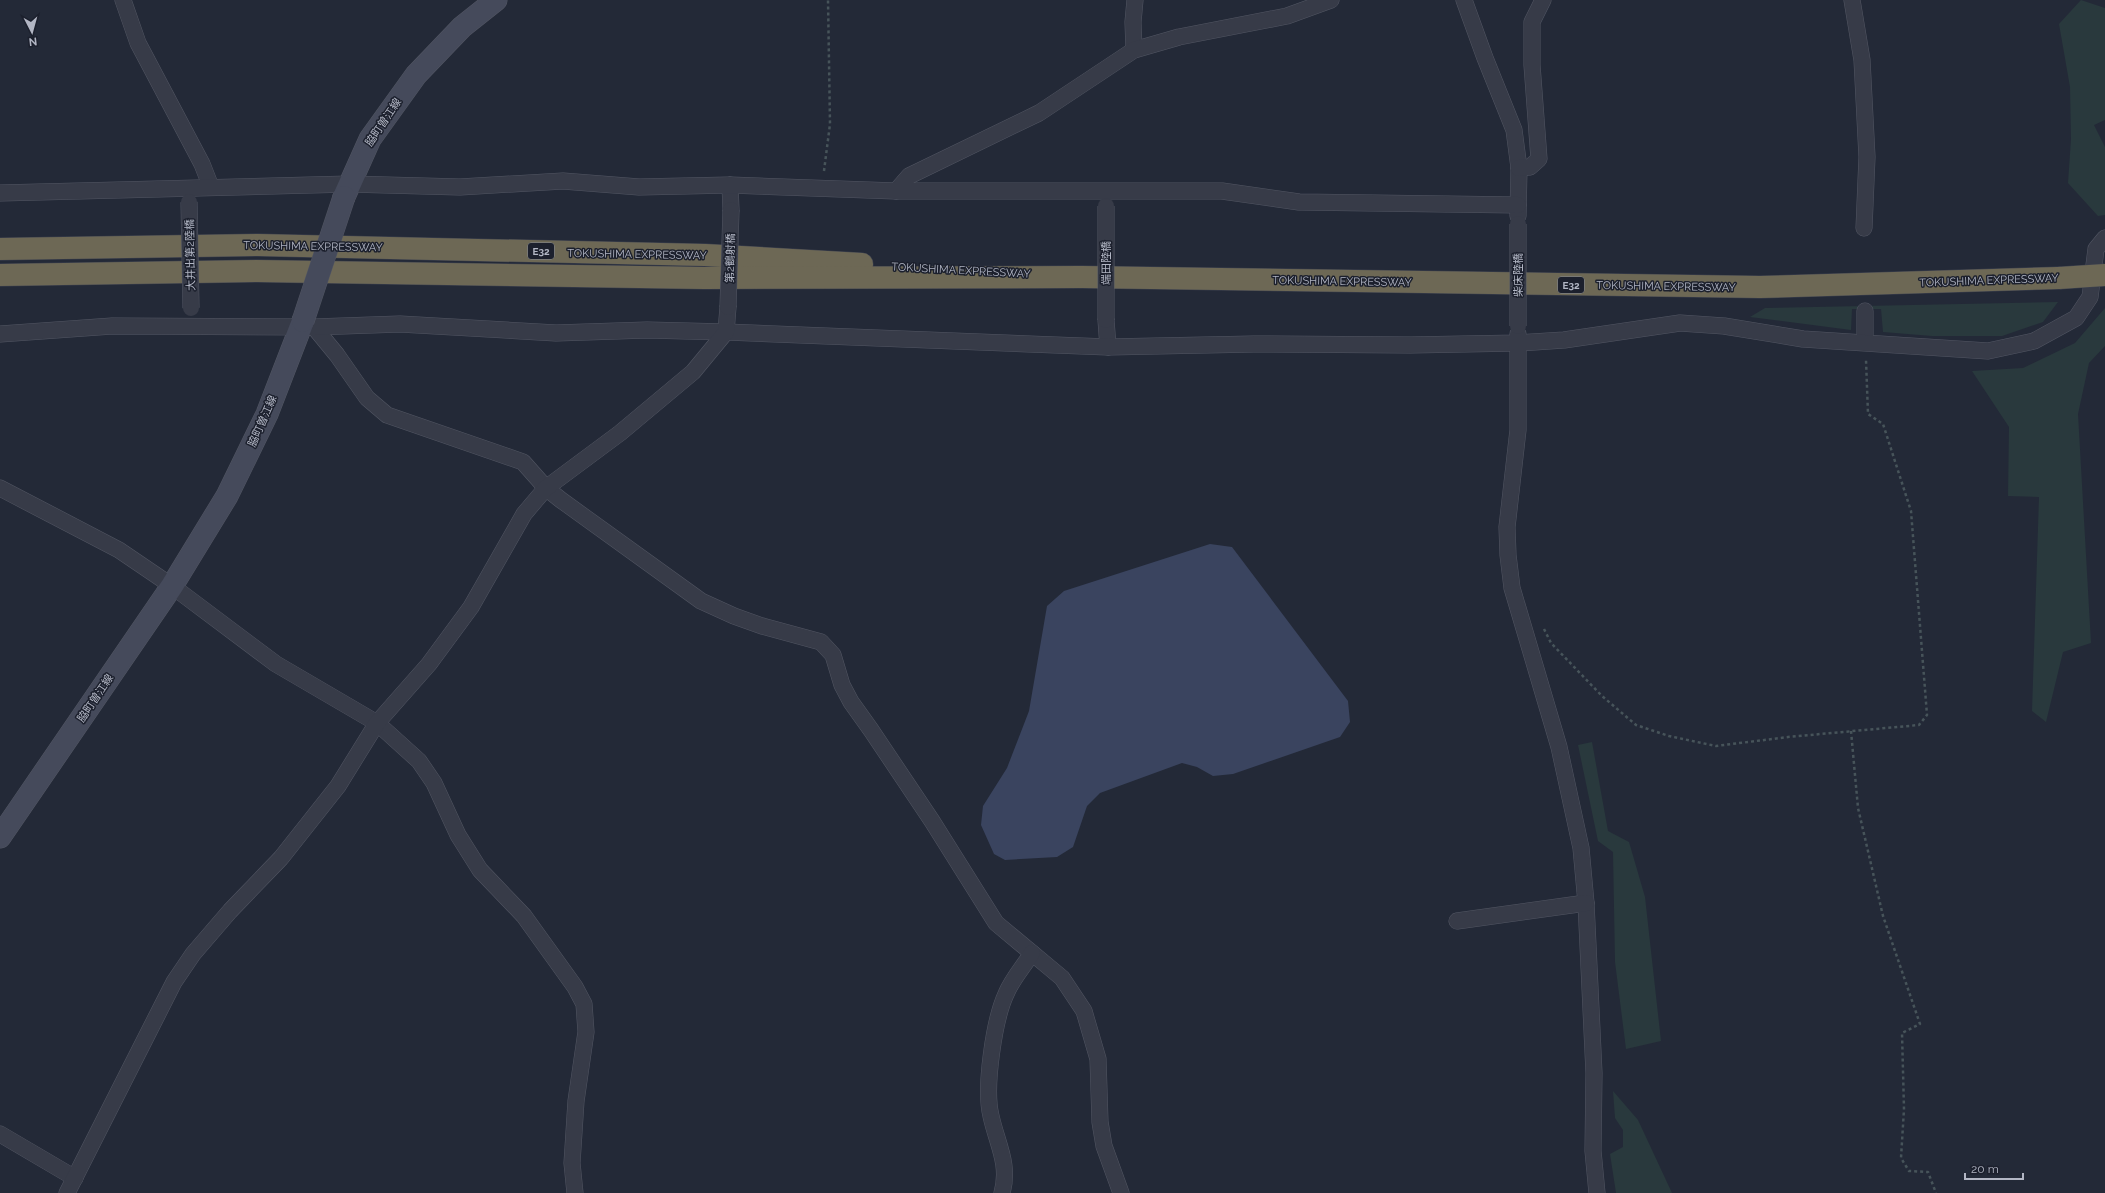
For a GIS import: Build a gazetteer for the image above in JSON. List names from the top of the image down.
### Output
{
  "streets": {
    "highway": ["TOKUSHIMA EXPRESSWAY", "E32"],
    "main road": ["脇町曽江線"],
    "street": [
      "大井出第2陸橋",
      "第2鶴射橋",
      "端田陸橋",
      "柴床陸橋"
    ]
  },
  "scale_bar": "20 m",
  "north": "bottom"
}
